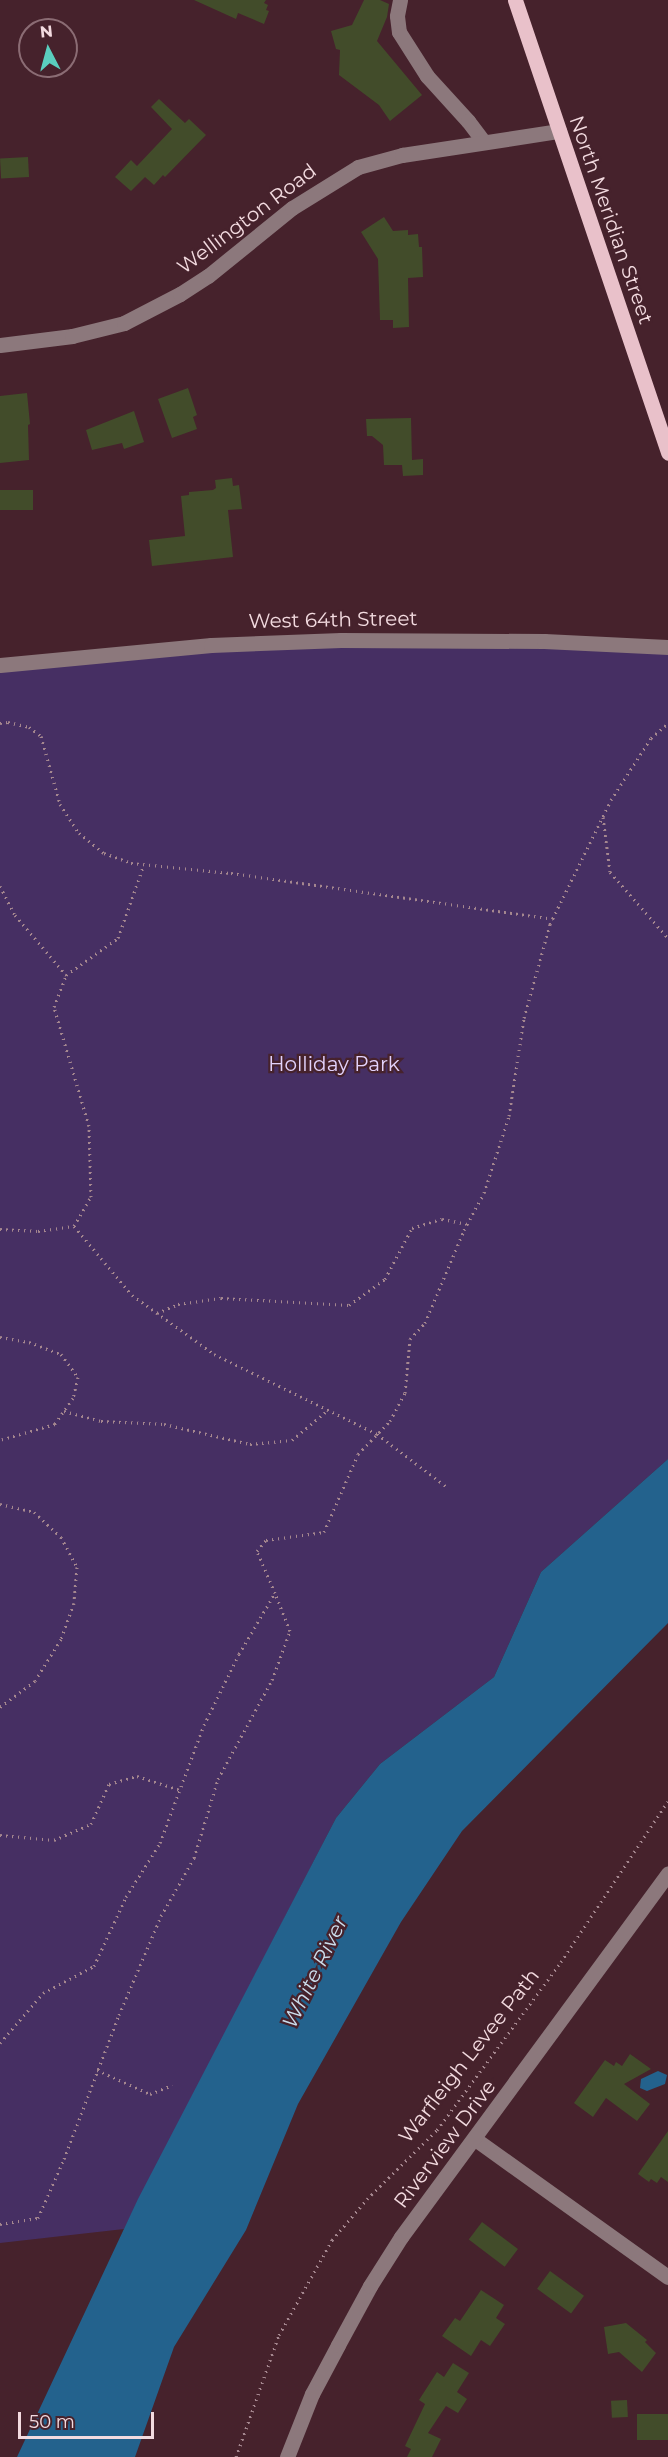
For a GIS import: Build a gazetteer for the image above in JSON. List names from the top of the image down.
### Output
{
  "streets": {
    "main road": ["North Meridian Street"],
    "street": ["Wellington Road", "West 64th Street", "Riverview Drive"],
    "path": ["Warfleigh Levee Path"]
  },
  "crossings": [
    ["Wellington Road", "North Meridian Street"]
  ],
  "water": ["White River"],
  "parks": ["Holliday Park"],
  "scale_bar": "50 m",
  "north": "top"
}
